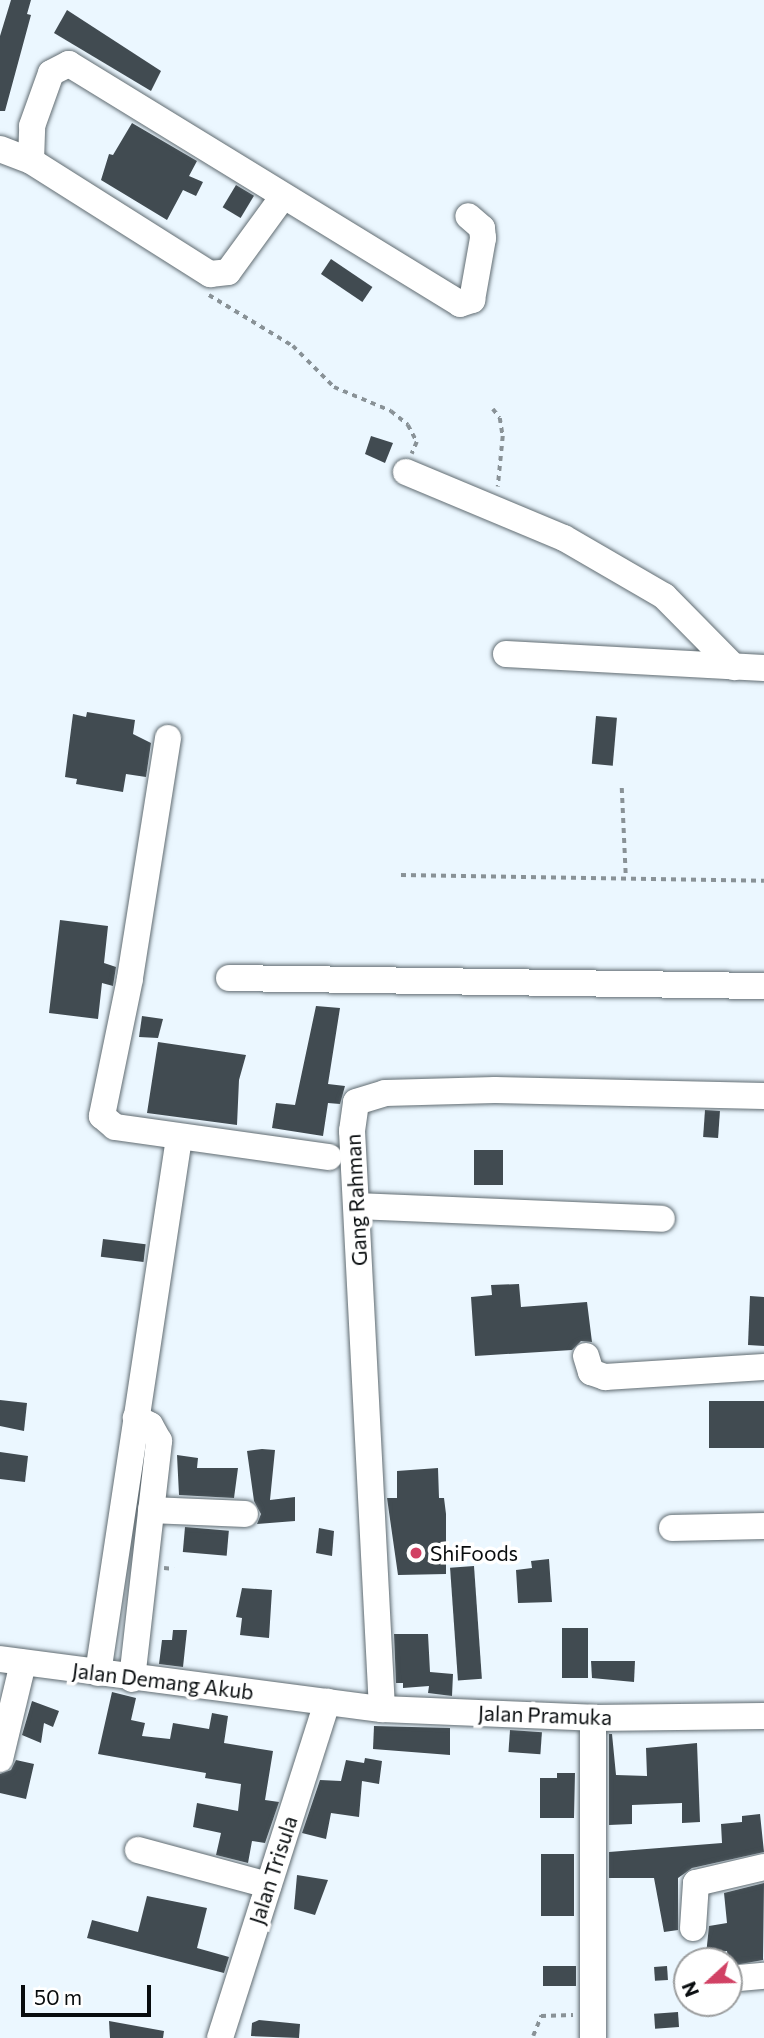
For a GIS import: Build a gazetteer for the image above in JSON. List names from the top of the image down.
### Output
{
  "streets": {
    "street": [
      "Gang Rahman",
      "Jalan Demang Akub",
      "Jalan Pramuka",
      "Jalan Trisula"
    ]
  },
  "crossings": [
    ["Gang Rahman", "Jalan Pramuka"],
    ["Jalan Demang Akub", "Jalan Pramuka"],
    ["Jalan Demang Akub", "Jalan Trisula"],
    ["Jalan Pramuka", "Jalan Trisula"]
  ],
  "places": ["ShiFoods"],
  "scale_bar": "50 m",
  "north": "left"
}
